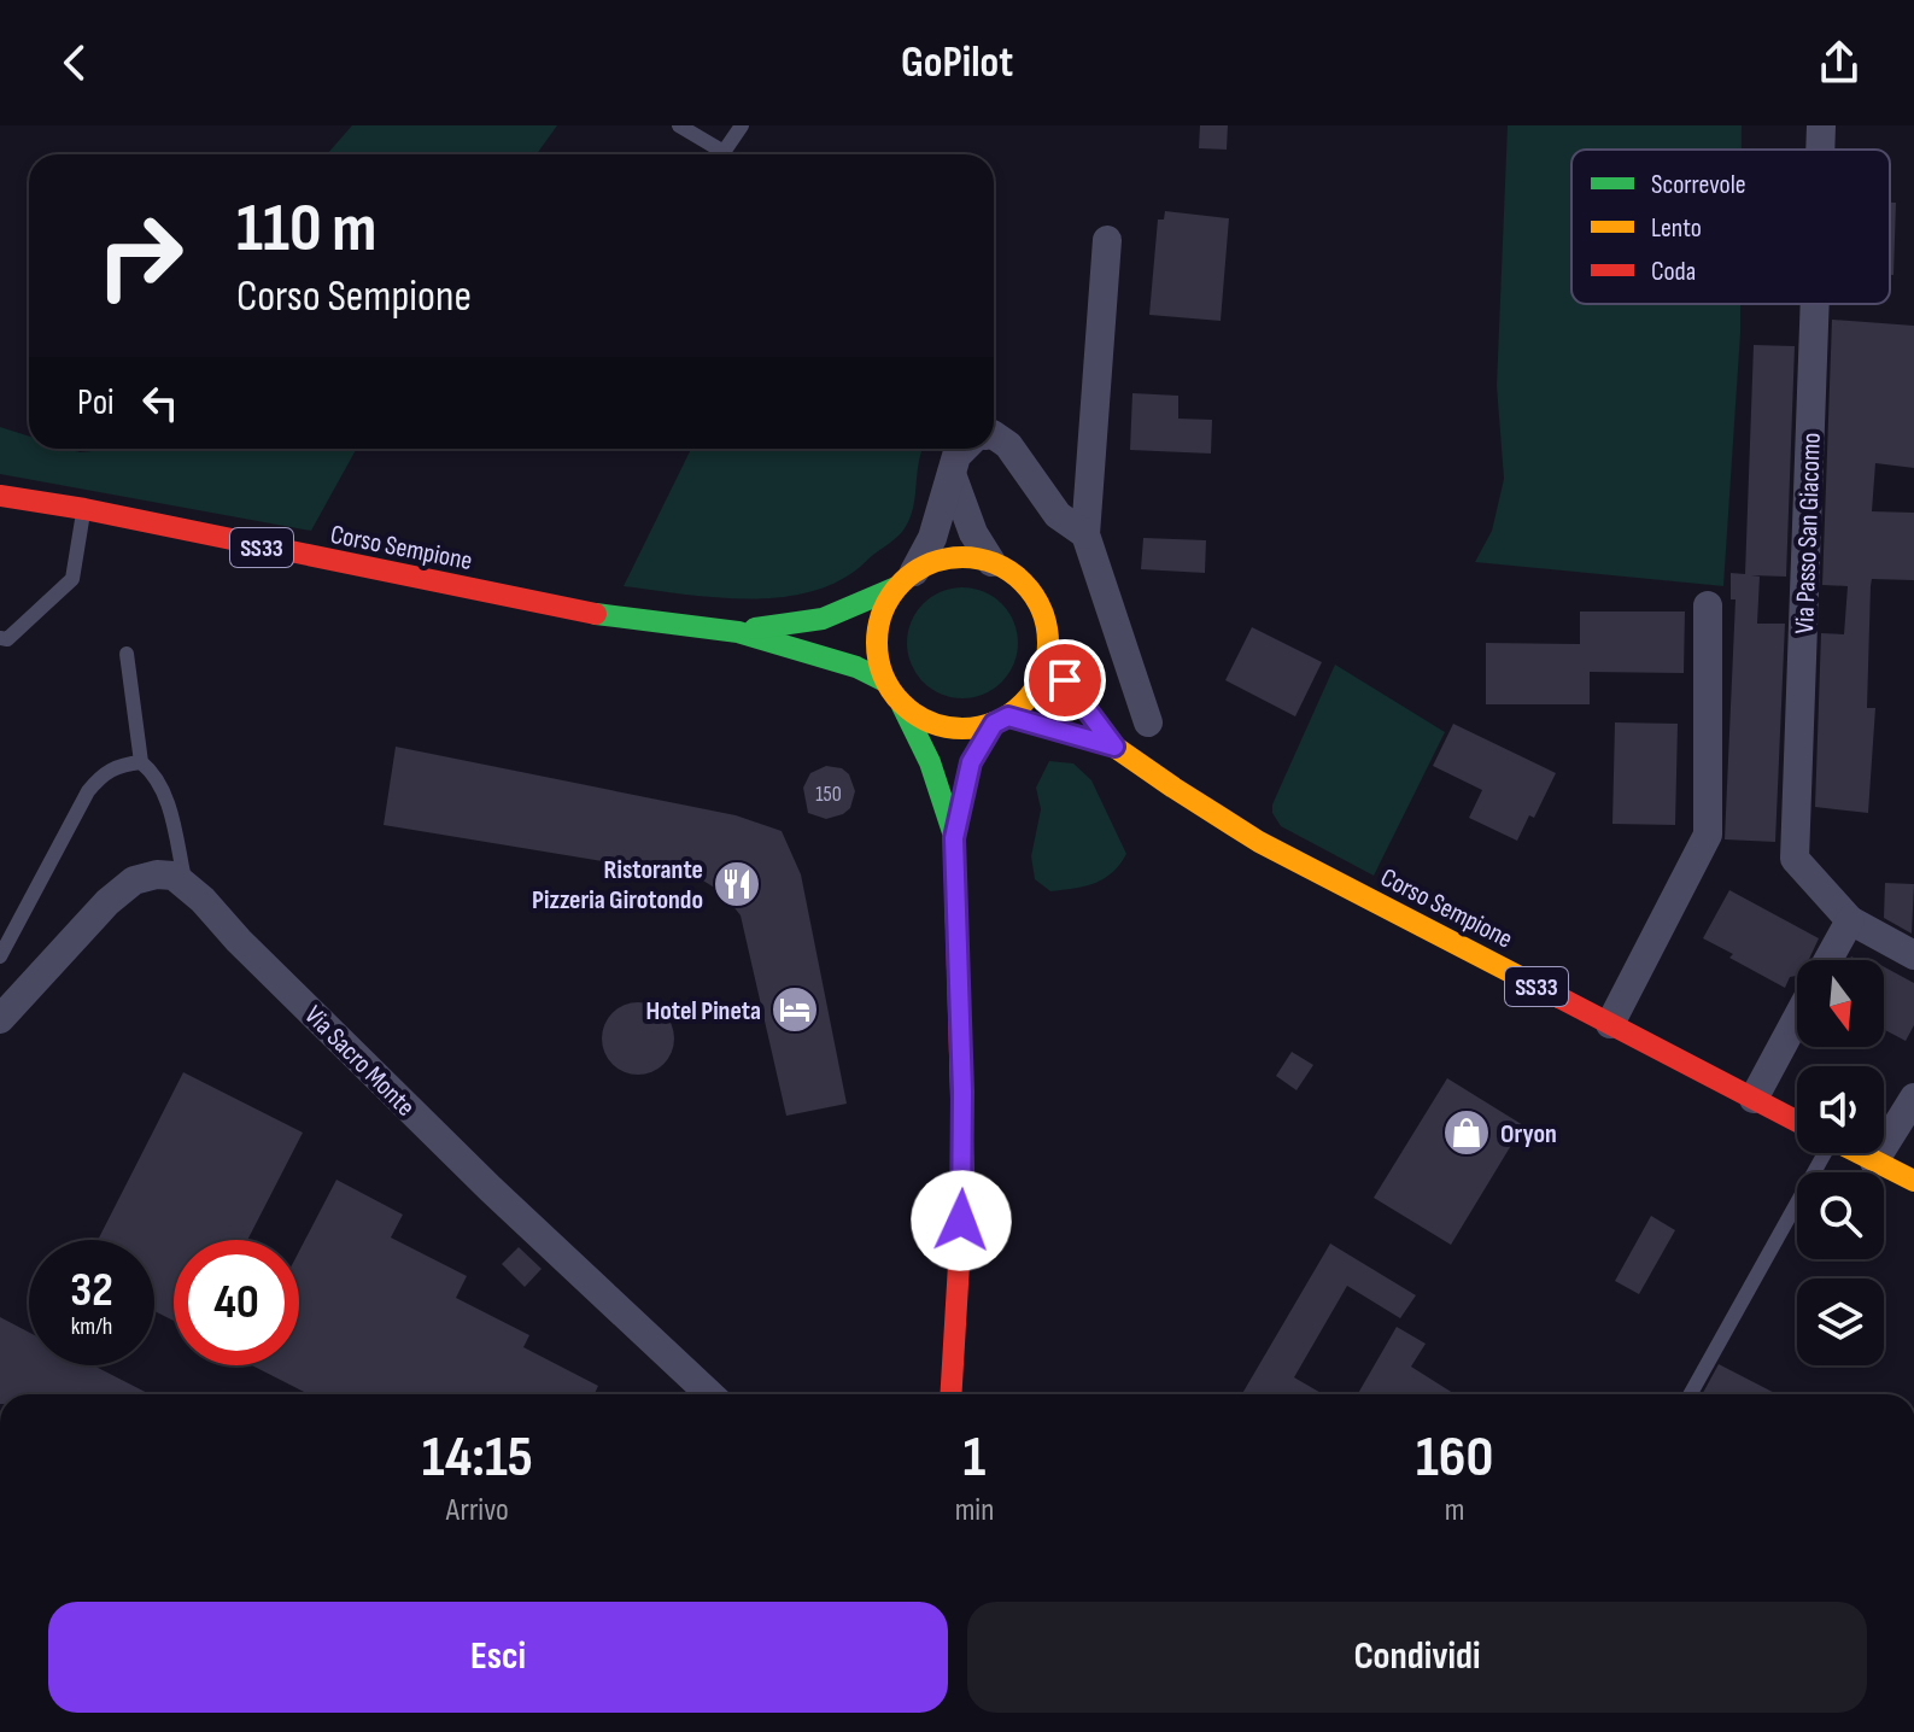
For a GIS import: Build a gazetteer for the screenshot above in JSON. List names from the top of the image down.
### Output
{
  "streets": {
    "main road": ["Corso Sempione", "SS33"],
    "street": ["Via Passo San Giacomo", "Via Sacro Monte"]
  },
  "places": {
    "restaurant": ["Ristorante Pizzeria Girotondo"],
    "hotel": ["Hotel Pineta"],
    "shop": ["Oryon"]
  },
  "house_numbers": ["150"],
  "legend": ["Scorrevole", "Lento", "Coda"],
  "north": "bottom",
  "page": {
    "header": "GoPilot",
    "turn": ["110 m", "Corso Sempione"],
    "then": "Poi",
    "speed": "32 km/h",
    "limit": "40",
    "eta": [
      "14:15",
      "Arrivo",
      "1",
      "min",
      "160",
      "m"
    ],
    "buttons": ["Esci", "Condividi"]
  }
}
